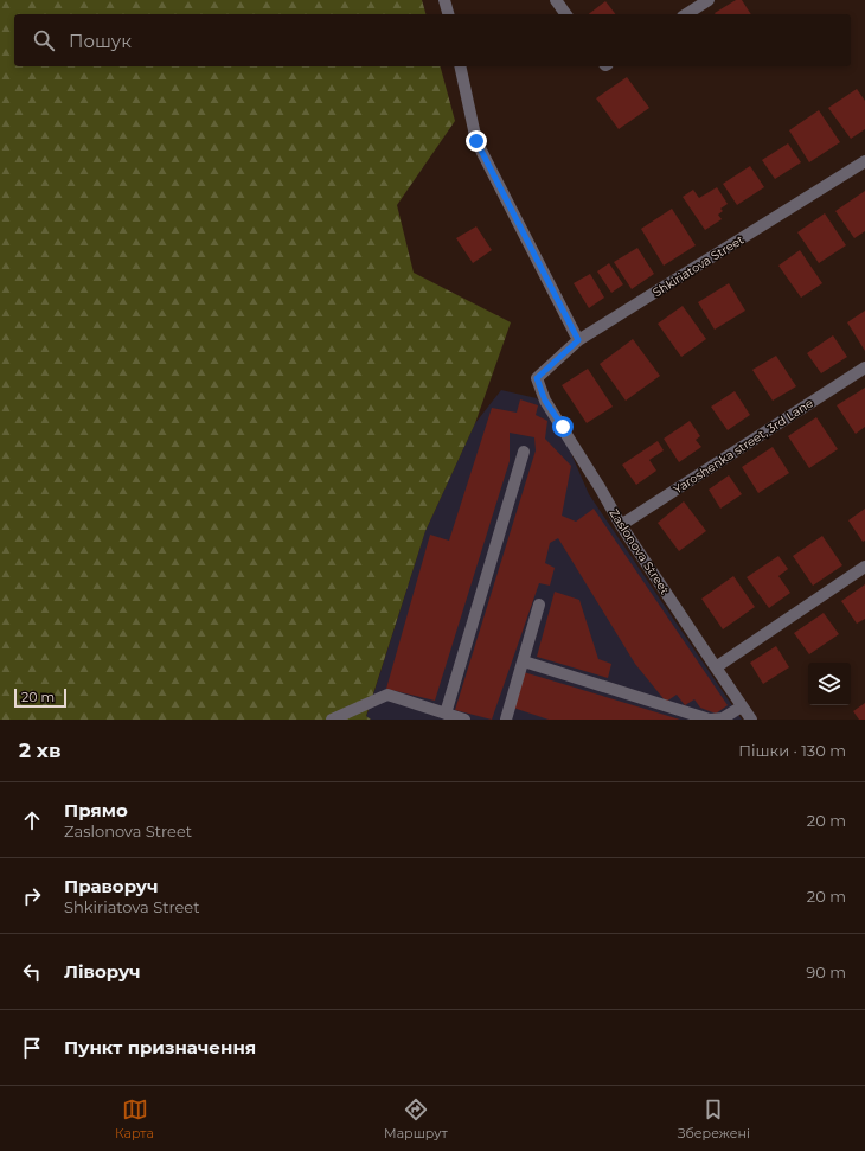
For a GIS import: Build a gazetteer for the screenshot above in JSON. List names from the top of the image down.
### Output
{
  "streets": {
    "street": ["Shkiriatova Street", "Yaroshenka street, 3rd Lane", "Zaslonova Street"]
  },
  "crossings": [
    ["Shkiriatova Street", "Zaslonova Street"],
    ["Yaroshenka street, 3rd Lane", "Zaslonova Street"]
  ],
  "scale_bar": "20 m",
  "page": {
    "search": "Пошук",
    "scale": "20 m",
    "heading": ["2 хв", "Пішки · 130 m"],
    "list": [
      ["Прямо", "Zaslonova Street", "20 m"],
      ["Праворуч", "Shkiriatova Street", "20 m"],
      ["Ліворуч", "90 m"],
      "Пункт призначення"
    ],
    "nav": ["Карта", "Маршрут", "Збережені"]
  }
}
